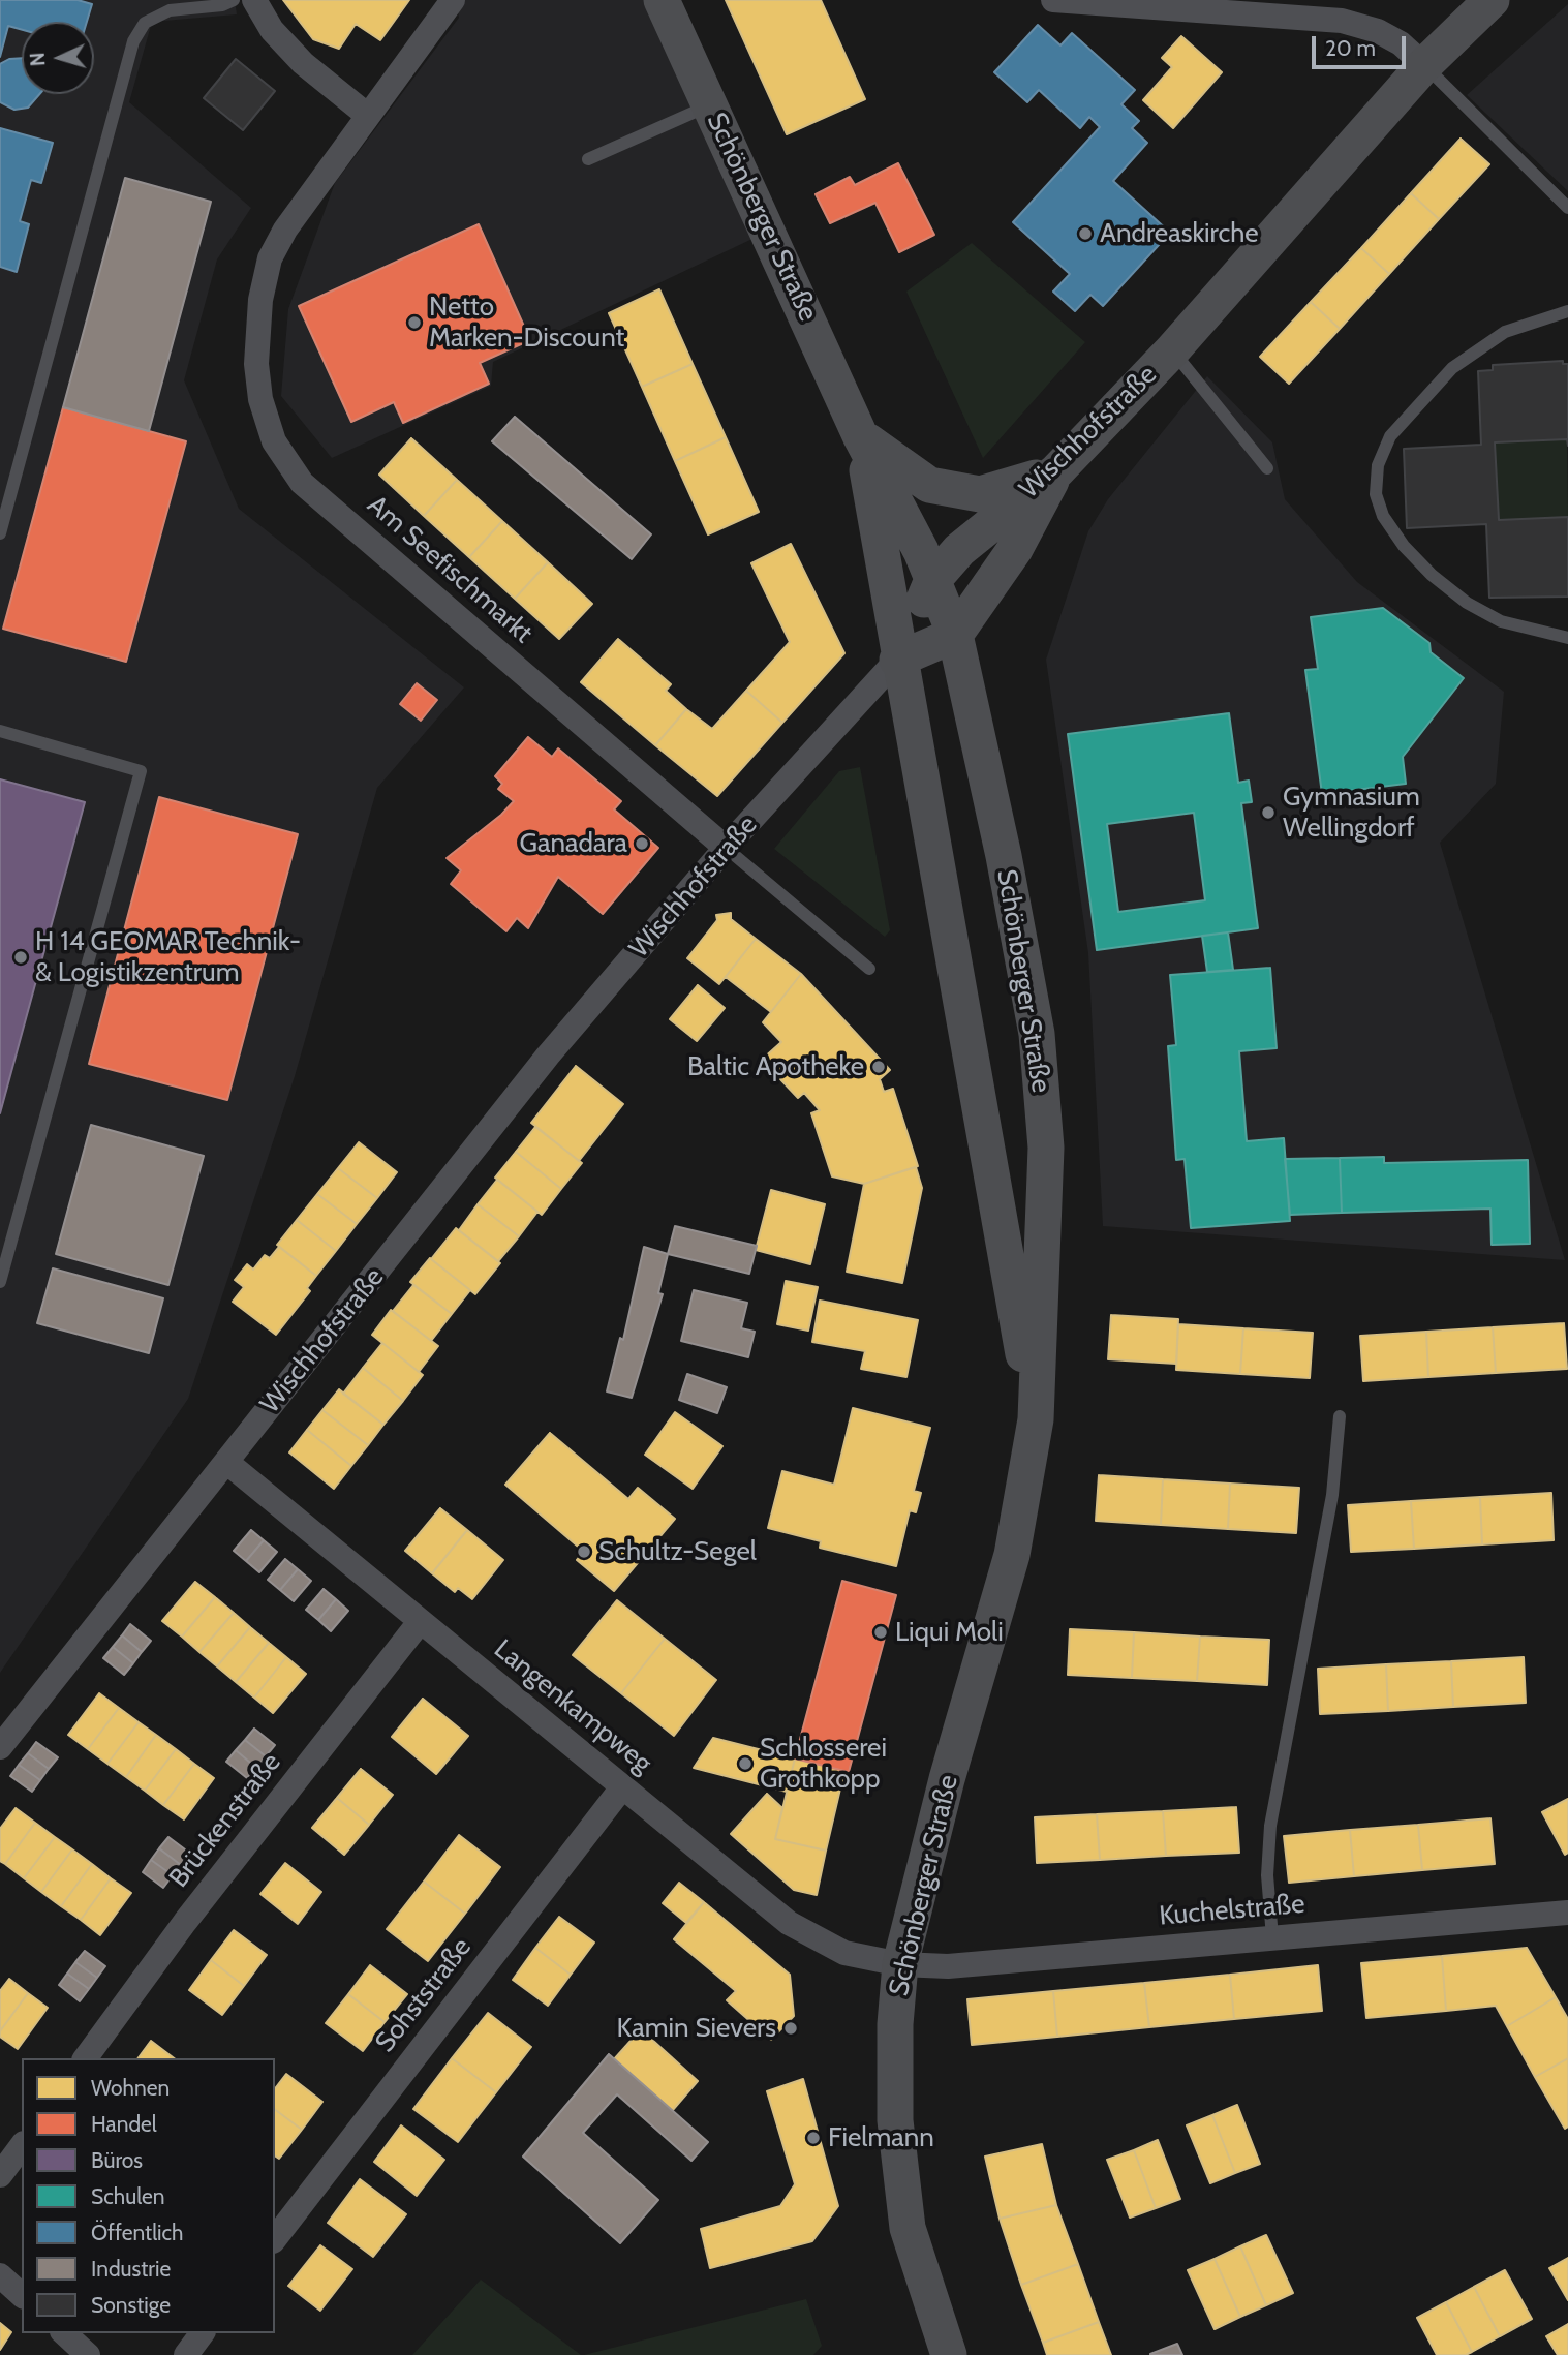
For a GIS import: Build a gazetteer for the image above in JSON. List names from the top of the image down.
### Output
{
  "streets": {
    "main road": ["Schönberger Straße", "Wischhofstraße"],
    "street": [
      "Am Seefischmarkt",
      "Langenkampweg",
      "Brückenstraße",
      "Kuchelstraße",
      "Sohststraße"
    ]
  },
  "crossings": [
    ["Schönberger Straße", "Wischhofstraße"],
    ["Schönberger Straße", "Langenkampweg"],
    ["Schönberger Straße", "Kuchelstraße"],
    ["Wischhofstraße", "Am Seefischmarkt"],
    ["Wischhofstraße", "Langenkampweg"],
    ["Langenkampweg", "Brückenstraße"],
    ["Langenkampweg", "Kuchelstraße"],
    ["Langenkampweg", "Sohststraße"]
  ],
  "places": [
    "Andreaskirche",
    "Netto Marken-Discount",
    "Gymnasium Wellingdorf",
    "Ganadara",
    "H 14 GEOMAR Technik- & Logistikzentrum",
    "Baltic Apotheke",
    "Schultz-Segel",
    "Liqui Moli",
    "Schlosserei Grothkopp",
    "Kamin Sievers",
    "Fielmann"
  ],
  "legend": [
    "Wohnen",
    "Handel",
    "Büros",
    "Schulen",
    "Öffentlich",
    "Industrie",
    "Sonstige"
  ],
  "scale_bar": "20 m",
  "north": "left"
}
